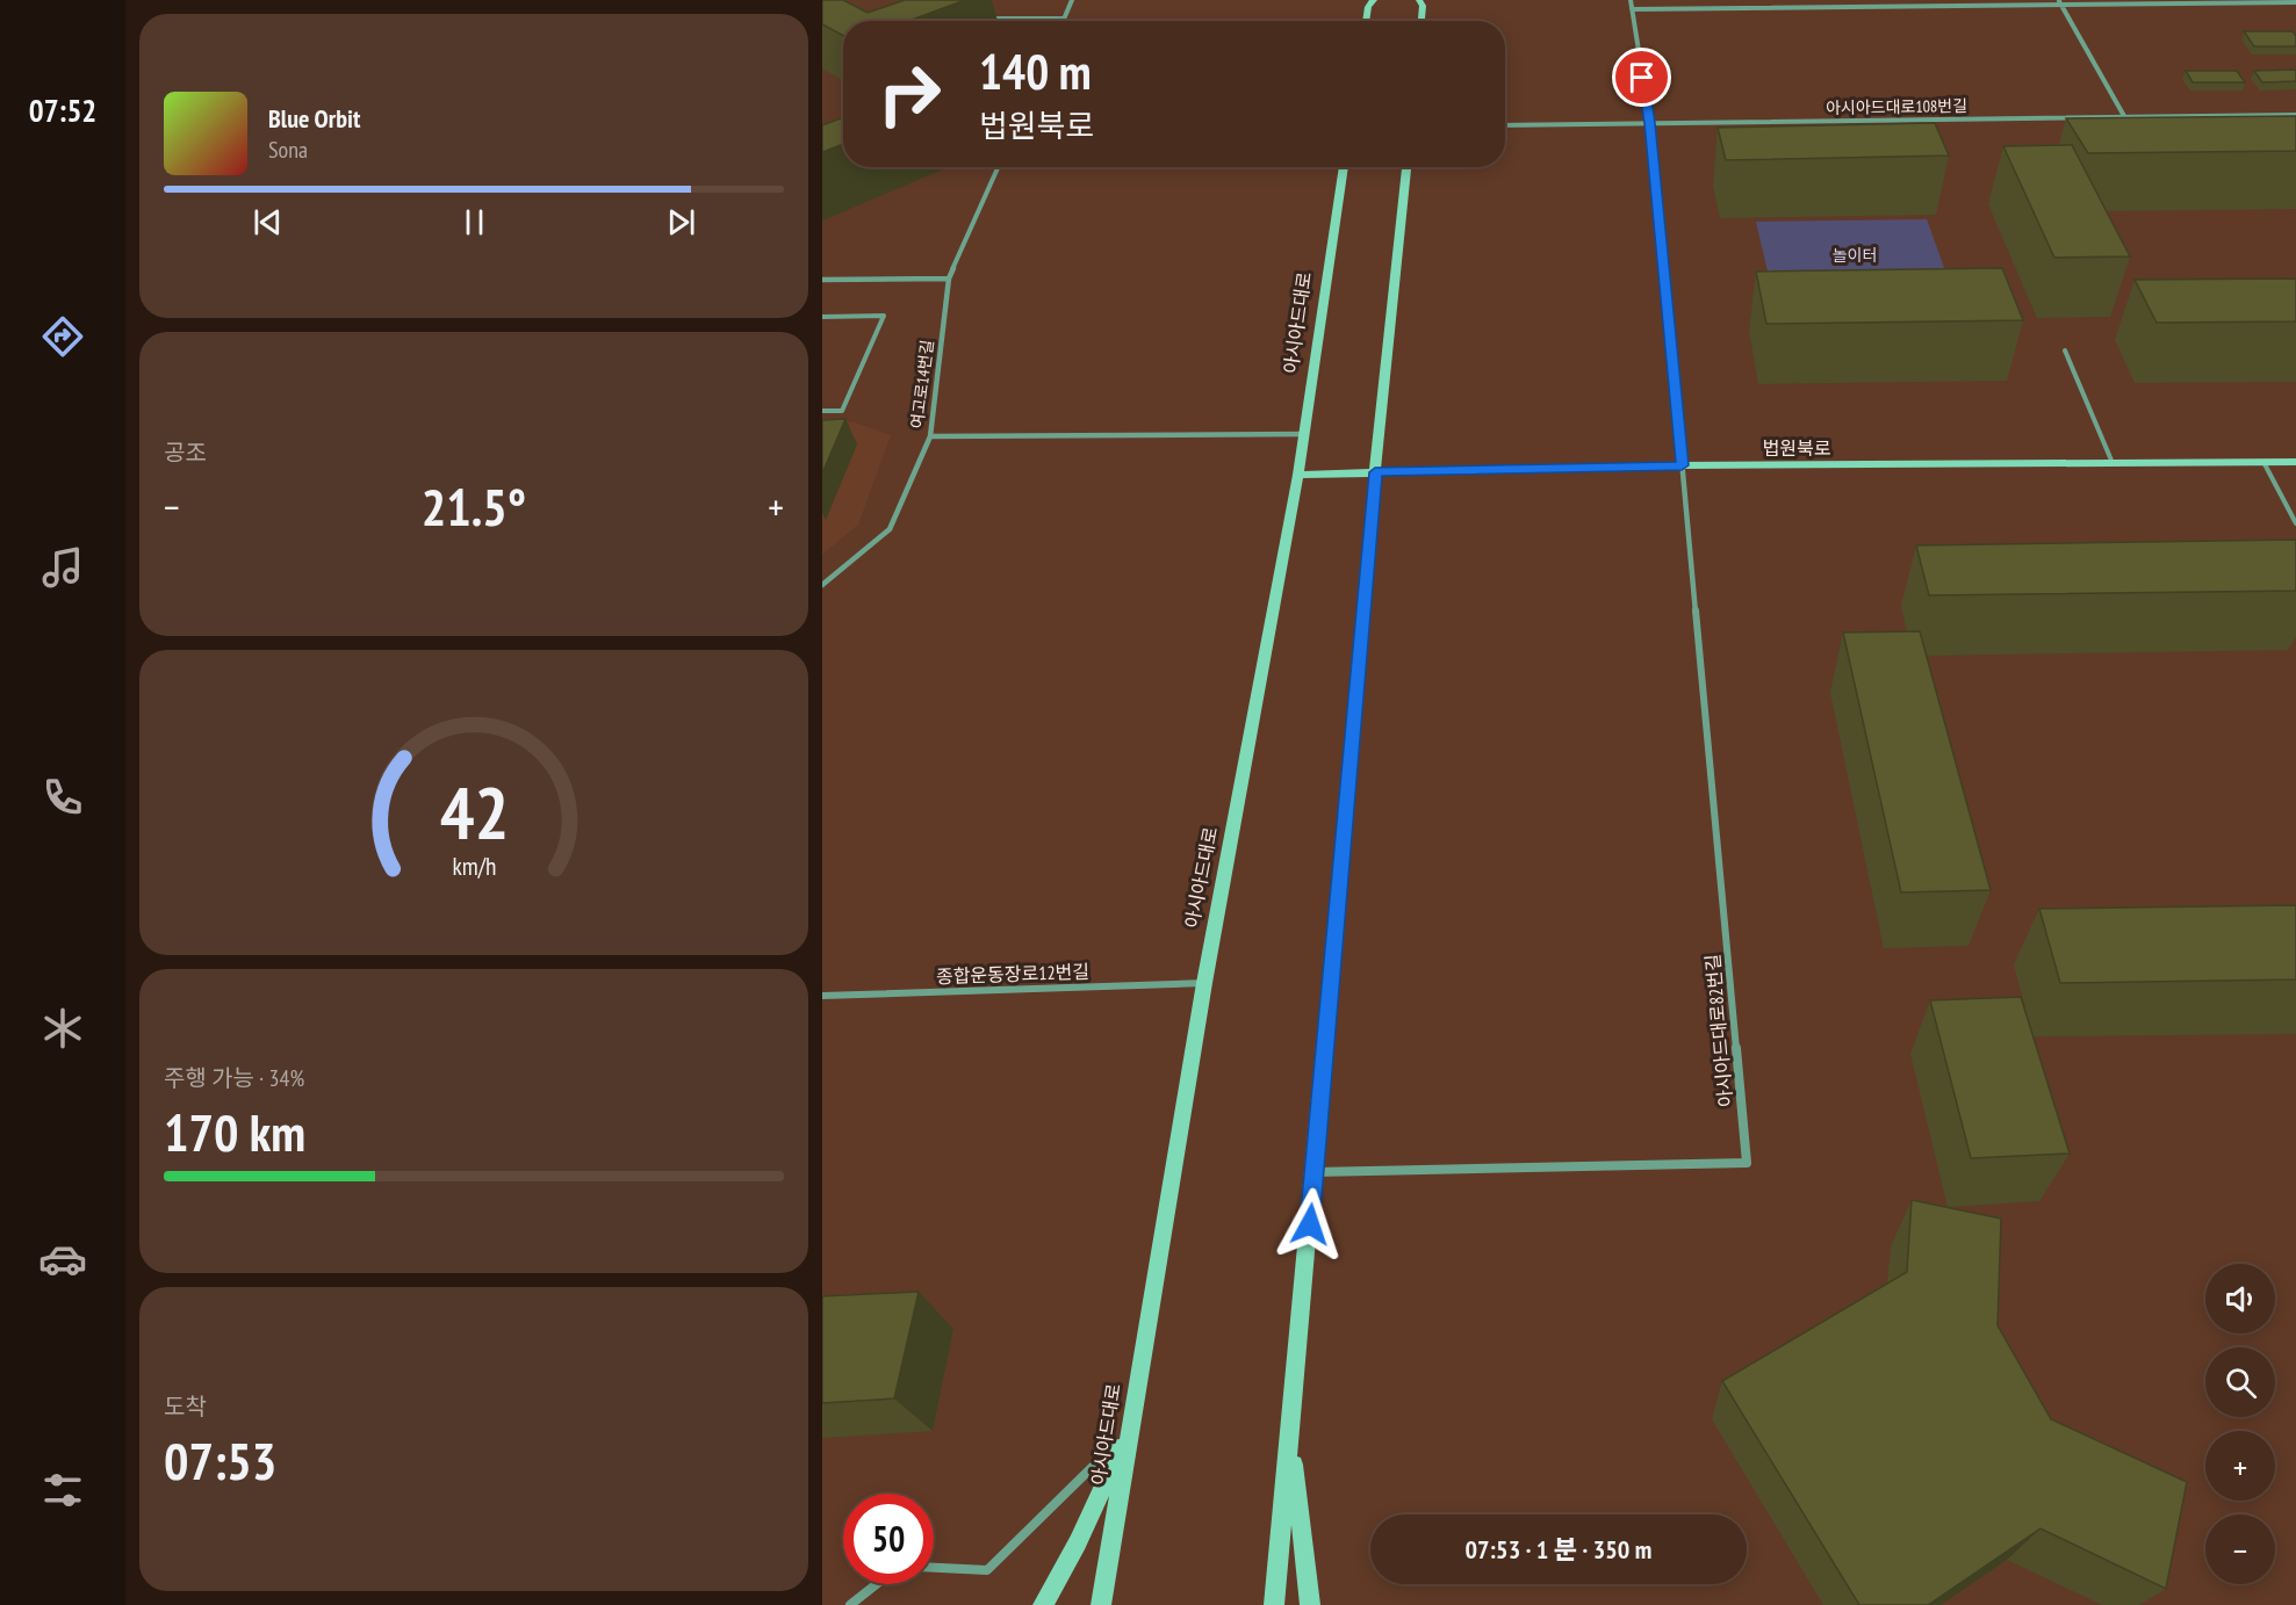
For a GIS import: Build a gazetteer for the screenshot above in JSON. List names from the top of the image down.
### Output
{
  "streets": {
    "main road": ["아시아드대로", "법원북로"],
    "street": [
      "아시아드대로108번길",
      "여고로14번길",
      "종합운동장로12번길",
      "아시아드대로82번길"
    ]
  },
  "crossings": [
    ["아시아드대로", "법원북로"],
    ["아시아드대로", "종합운동장로12번길"],
    ["법원북로", "아시아드대로82번길"]
  ],
  "parks": ["놀이터"],
  "page": {
    "tabs": "07:52",
    "turn": ["140 m", "법원북로"],
    "song": ["Blue Orbit", "Sona"],
    "tile": [
      "공조",
      ["주행 가능 · 34%", "170 km"],
      ["도착", "07:53"]
    ],
    "heat": ["−", "21.5°", "+"],
    "map_buttons": ["+", "−"],
    "limit": "50",
    "trip": "07:53 · 1 분 · 350 m",
    "gauge": ["42", "km/h"]
  }
}
